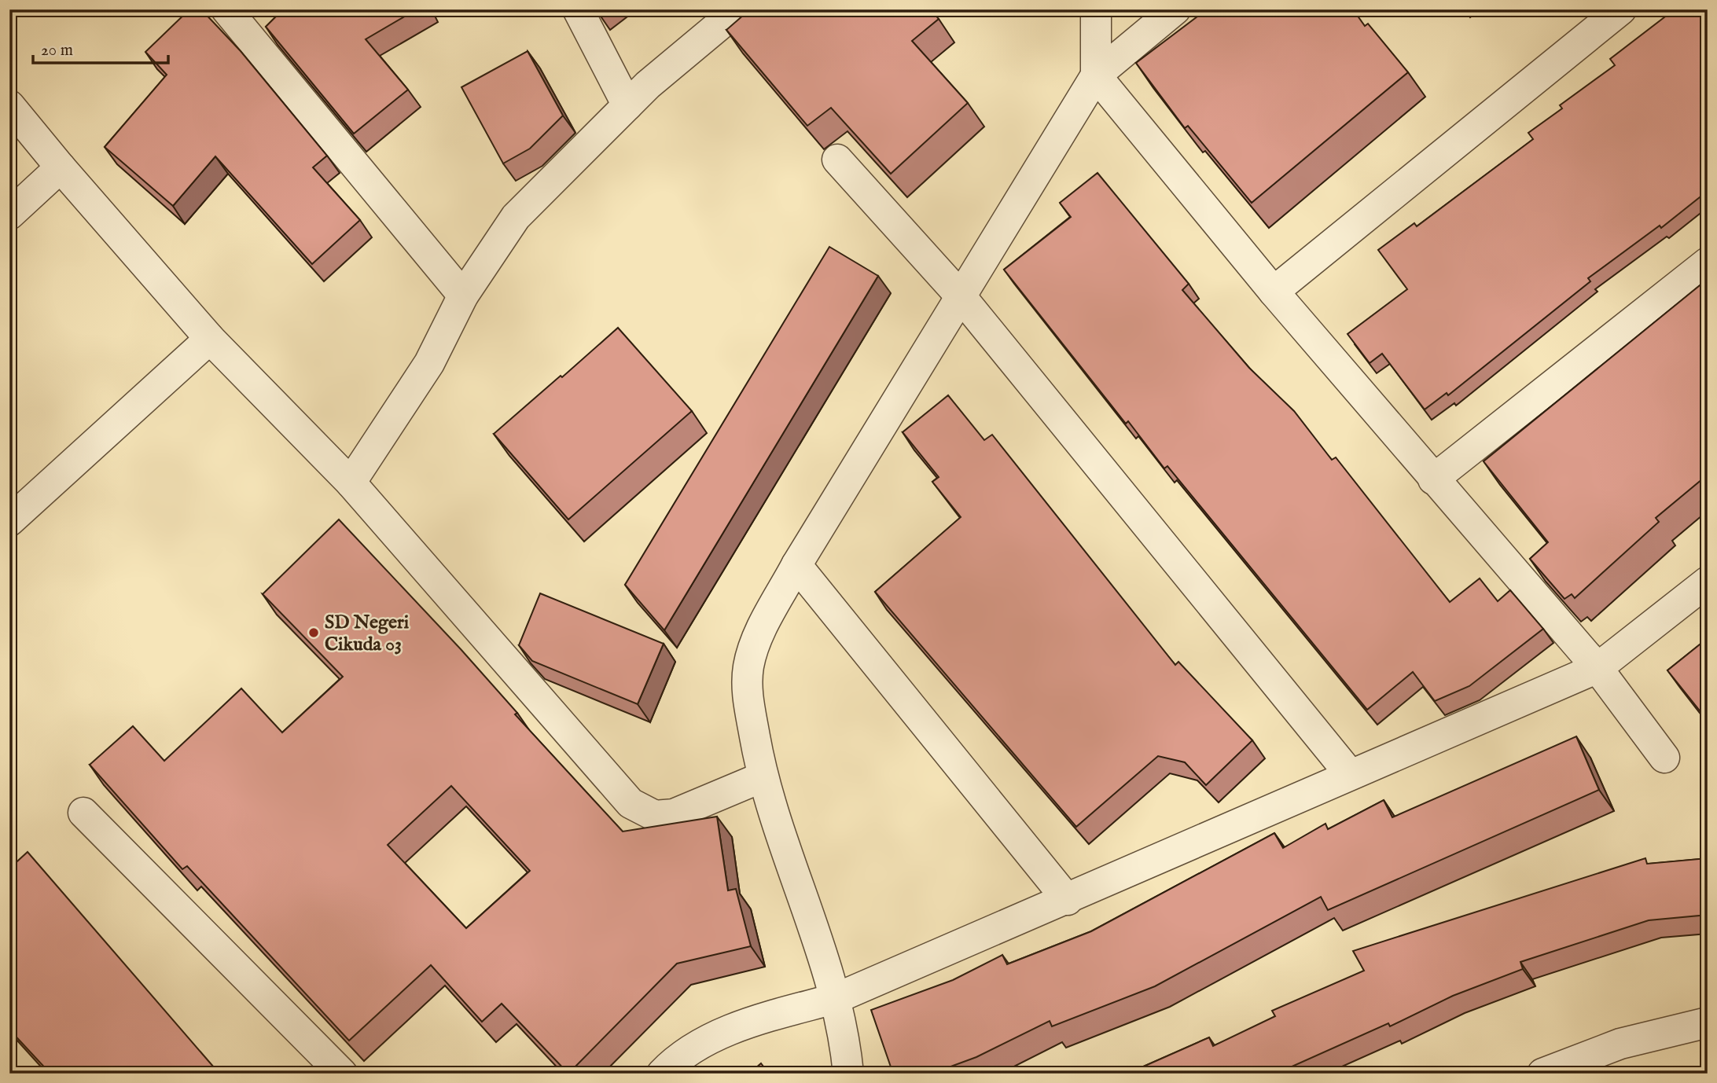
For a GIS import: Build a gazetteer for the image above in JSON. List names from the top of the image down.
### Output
{
  "places": ["SD Negeri Cikuda 03"],
  "scale_bar": "20 m"
}
